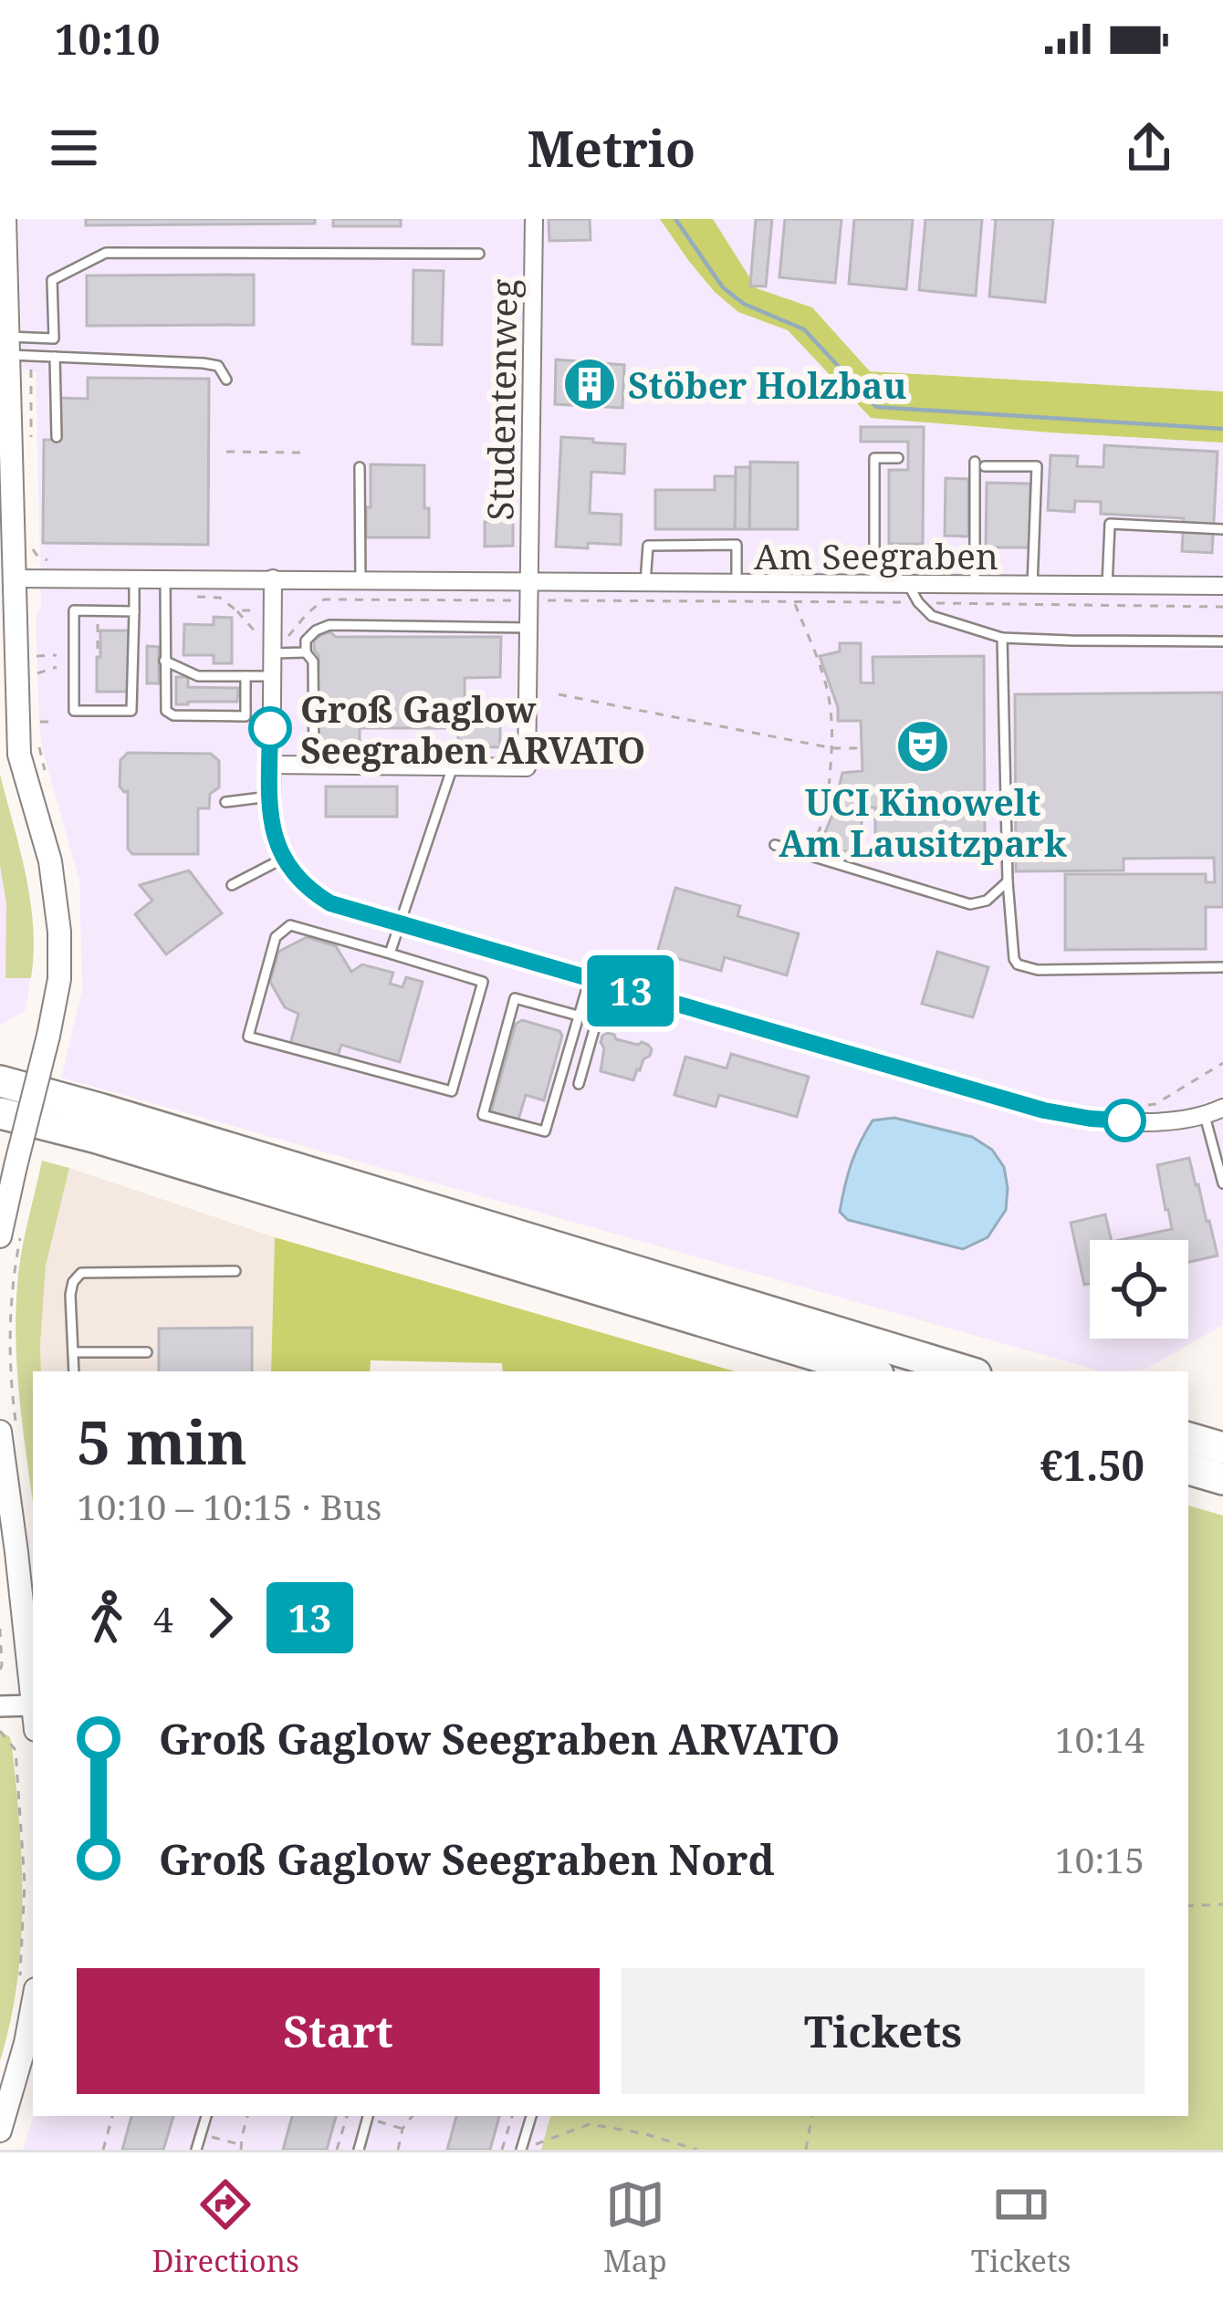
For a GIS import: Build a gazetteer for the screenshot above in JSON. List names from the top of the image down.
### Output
{
  "streets": {
    "street": ["Studentenweg", "Am Seegraben"]
  },
  "crossings": [
    ["Studentenweg", "Am Seegraben"]
  ],
  "places": {
    "building": ["Stöber Holzbau"],
    "other": ["Groß Gaglow Seegraben ARVATO"],
    "theatre": ["UCI Kinowelt Am Lausitzpark"]
  },
  "lines": ["bus line 13"],
  "page": {
    "status": "10:10",
    "header": "Metrio",
    "on_map": "13",
    "heading": ["5 min", "10:10 – 10:15 · Bus", "€1.50"],
    "legs": ["4", "13"],
    "list": [
      {
        "name": "Groß Gaglow Seegraben ARVATO",
        "value": "10:14"
      },
      {
        "name": "Groß Gaglow Seegraben Nord",
        "value": "10:15"
      }
    ],
    "buttons": ["Start", "Tickets"],
    "tabs": ["Directions", "Map", "Tickets"]
  }
}
